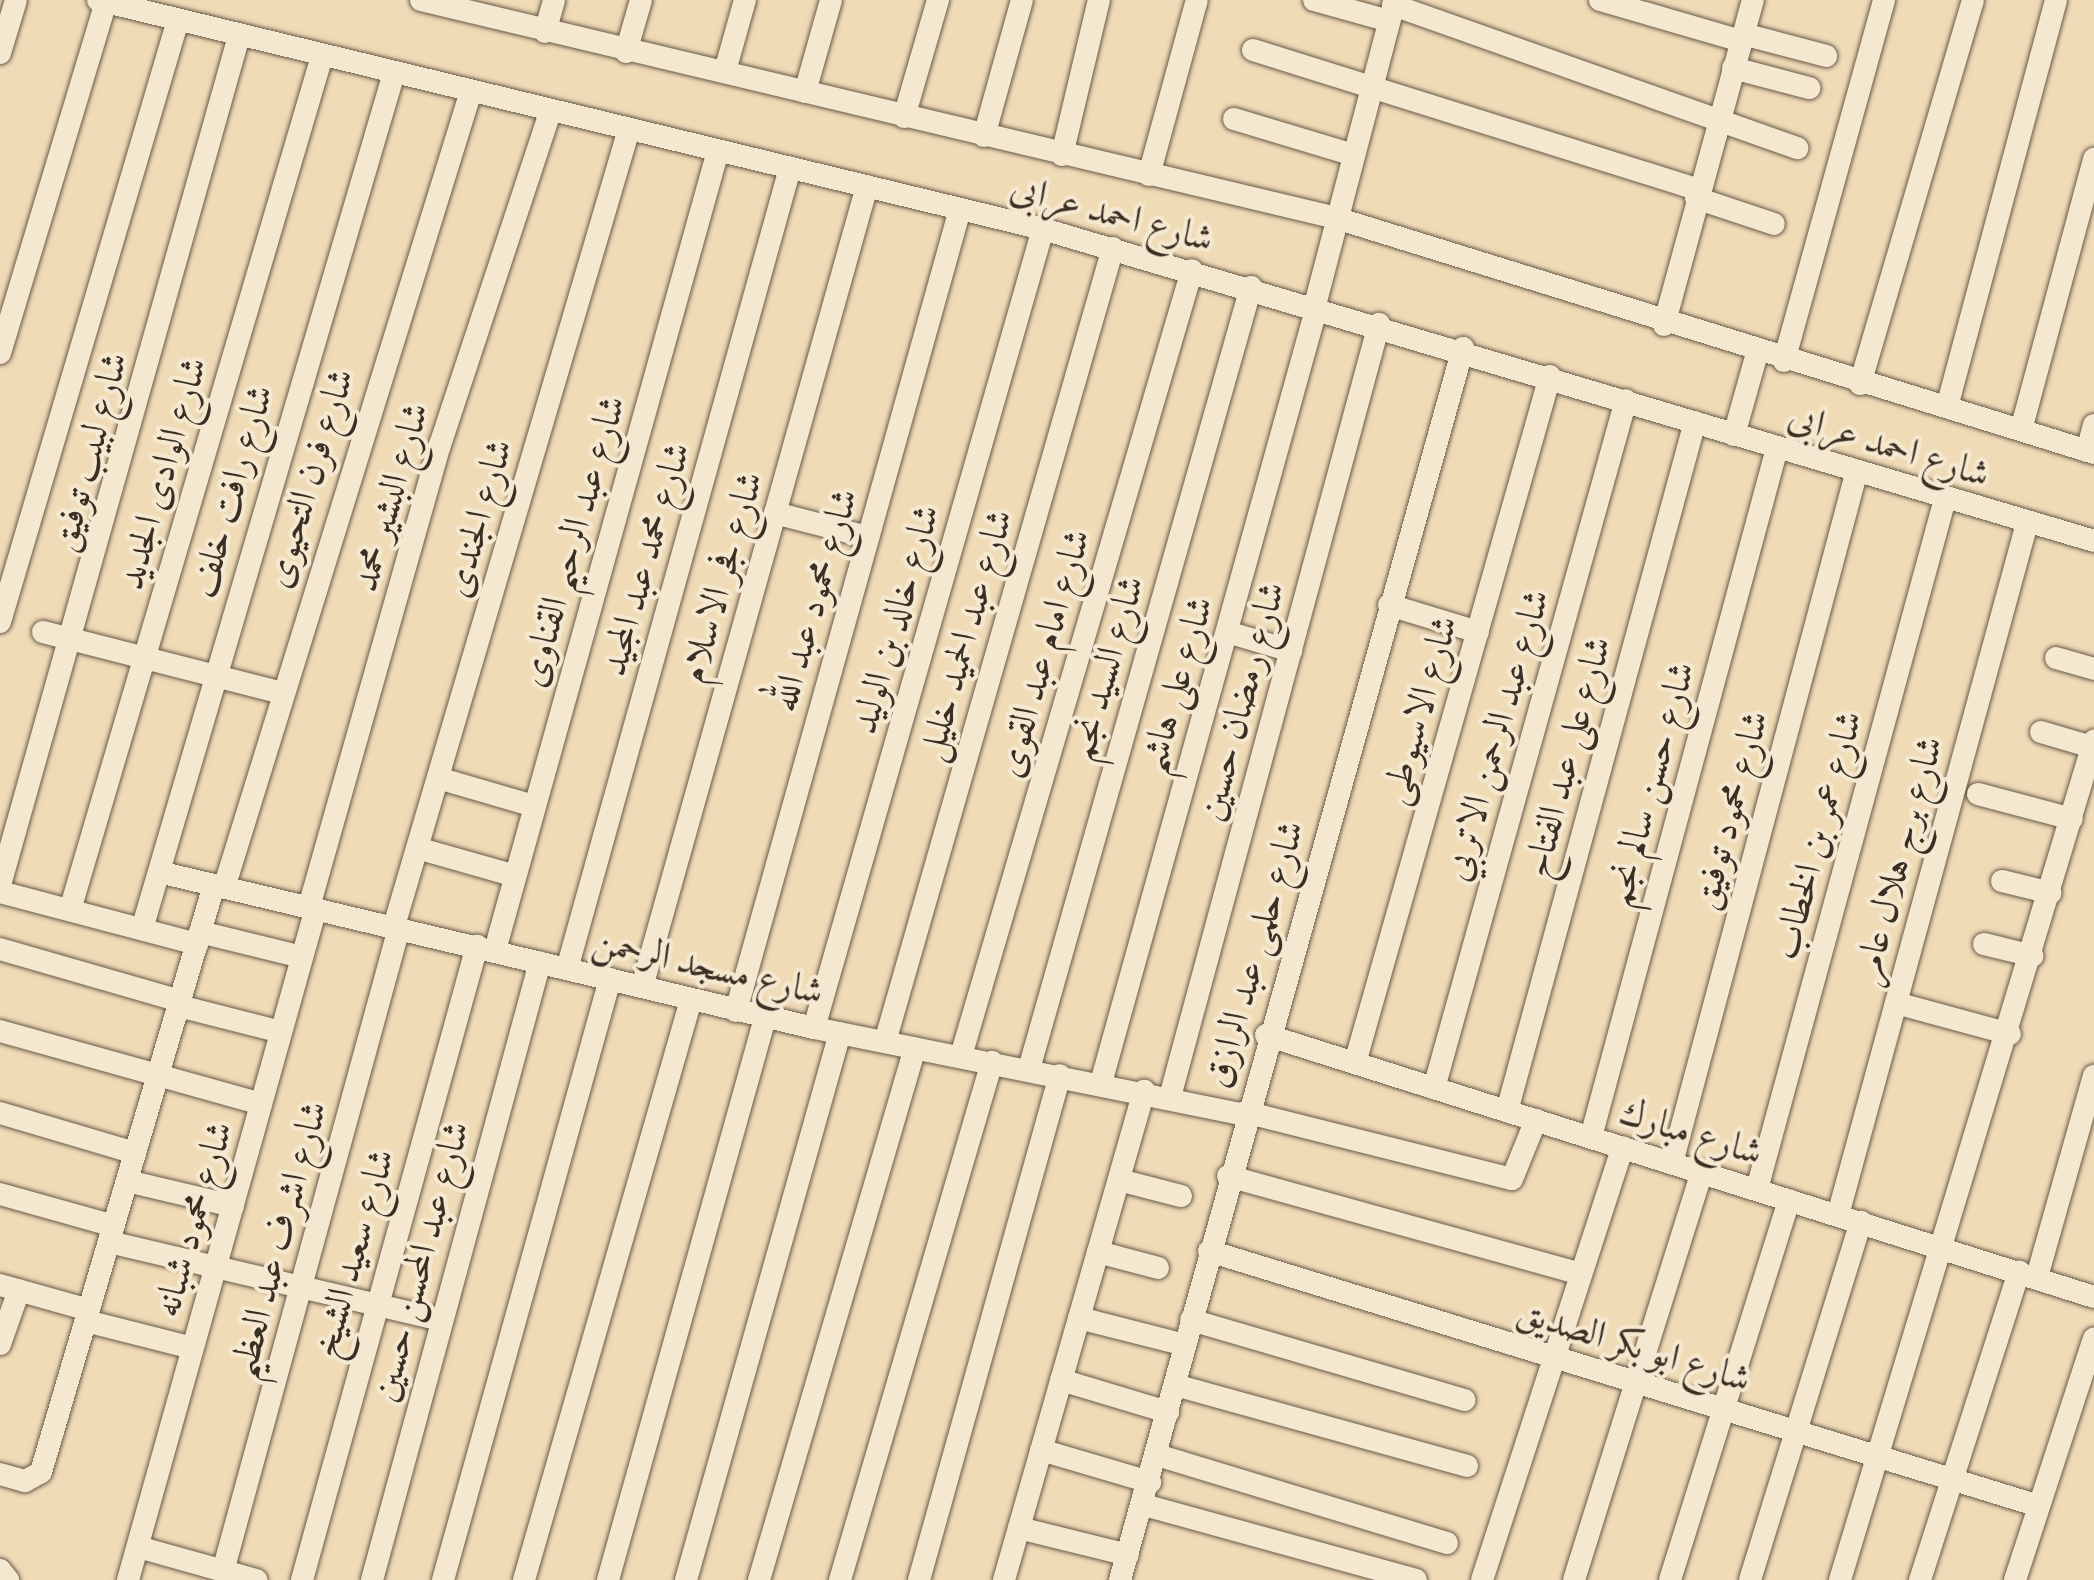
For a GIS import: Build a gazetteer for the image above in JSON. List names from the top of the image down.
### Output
{
  "streets": {
    "street": [
      "شارع احمد عرابى",
      "شارع لبيب توفيق",
      "شارع الوادى الجديد",
      "شارع فرن التحيوى",
      "شارع رافت خلف",
      "شارع البشير محمد",
      "شارع الجندى",
      "شارع عبد الرحيم القناوى",
      "شارع محمد عبد المجيد",
      "شارع فجر الاسلام",
      "شارع محمود عبد الله",
      "شارع خالد بن الوليد",
      "شارع عبد الحميد خليل",
      "شارع امام عبد القوى",
      "شارع السيد نجم",
      "شارع على هاشم",
      "شارع رمضان حسين",
      "شارع الاسيوطى",
      "شارع عبد الرحمن الاتربي",
      "شارع على عبد الفتاح",
      "شارع حسن سالم نجم",
      "شارع محمود توفيق",
      "شارع عمر بن الخطاب",
      "شارع برج هلال عامر",
      "شارع حلمى عبد الرازق",
      "شارع مسجد الرحمن",
      "شارع مبارك",
      "شارع محمود شبانه",
      "شارع اشرف عبد العظيم",
      "شارع سعيد الشيخ",
      "شارع عبد المحسن حسين",
      "شارع ابو بكر الصديق"
    ]
  },
  "crossings": [
    ["شارع احمد عرابى", "شارع لبيب توفيق"],
    ["شارع احمد عرابى", "شارع الوادى الجديد"],
    ["شارع احمد عرابى", "شارع فرن التحيوى"],
    ["شارع احمد عرابى", "شارع رافت خلف"],
    ["شارع احمد عرابى", "شارع البشير محمد"],
    ["شارع احمد عرابى", "شارع الجندى"],
    ["شارع احمد عرابى", "شارع عبد الرحيم القناوى"],
    ["شارع احمد عرابى", "شارع محمد عبد المجيد"],
    ["شارع احمد عرابى", "شارع فجر الاسلام"],
    ["شارع احمد عرابى", "شارع محمود عبد الله"],
    ["شارع احمد عرابى", "شارع خالد بن الوليد"],
    ["شارع احمد عرابى", "شارع عبد الحميد خليل"],
    ["شارع احمد عرابى", "شارع امام عبد القوى"],
    ["شارع احمد عرابى", "شارع السيد نجم"],
    ["شارع احمد عرابى", "شارع على هاشم"],
    ["شارع احمد عرابى", "شارع رمضان حسين"],
    ["شارع احمد عرابى", "شارع الاسيوطى"],
    ["شارع احمد عرابى", "شارع عبد الرحمن الاتربي"],
    ["شارع احمد عرابى", "شارع على عبد الفتاح"],
    ["شارع احمد عرابى", "شارع حسن سالم نجم"],
    ["شارع احمد عرابى", "شارع محمود توفيق"],
    ["شارع احمد عرابى", "شارع عمر بن الخطاب"],
    ["شارع احمد عرابى", "شارع برج هلال عامر"],
    ["شارع احمد عرابى", "شارع حلمى عبد الرازق"],
    ["شارع فرن التحيوى", "شارع مسجد الرحمن"],
    ["شارع رافت خلف", "شارع مسجد الرحمن"],
    ["شارع البشير محمد", "شارع مسجد الرحمن"],
    ["شارع البشير محمد", "شارع محمود شبانه"],
    ["شارع الجندى", "شارع مسجد الرحمن"],
    ["شارع الجندى", "شارع اشرف عبد العظيم"],
    ["شارع عبد الرحيم القناوى", "شارع مسجد الرحمن"],
    ["شارع عبد الرحيم القناوى", "شارع سعيد الشيخ"],
    ["شارع محمد عبد المجيد", "شارع مسجد الرحمن"],
    ["شارع فجر الاسلام", "شارع مسجد الرحمن"],
    ["شارع محمود عبد الله", "شارع مسجد الرحمن"],
    ["شارع خالد بن الوليد", "شارع مسجد الرحمن"],
    ["شارع عبد الحميد خليل", "شارع مسجد الرحمن"],
    ["شارع امام عبد القوى", "شارع مسجد الرحمن"],
    ["شارع السيد نجم", "شارع مسجد الرحمن"],
    ["شارع على هاشم", "شارع مسجد الرحمن"],
    ["شارع رمضان حسين", "شارع مسجد الرحمن"],
    ["شارع الاسيوطى", "شارع مبارك"],
    ["شارع عبد الرحمن الاتربي", "شارع مبارك"],
    ["شارع على عبد الفتاح", "شارع مبارك"],
    ["شارع حسن سالم نجم", "شارع مبارك"],
    ["شارع محمود توفيق", "شارع مبارك"],
    ["شارع عمر بن الخطاب", "شارع مبارك"],
    ["شارع برج هلال عامر", "شارع مبارك"],
    ["شارع حلمى عبد الرازق", "شارع مسجد الرحمن"],
    ["شارع حلمى عبد الرازق", "شارع مبارك"],
    ["شارع حلمى عبد الرازق", "شارع ابو بكر الصديق"],
    ["شارع مسجد الرحمن", "شارع مبارك"],
    ["شارع مسجد الرحمن", "شارع محمود شبانه"],
    ["شارع مسجد الرحمن", "شارع اشرف عبد العظيم"],
    ["شارع مسجد الرحمن", "شارع سعيد الشيخ"],
    ["شارع مسجد الرحمن", "شارع عبد المحسن حسين"]
  ]
}
